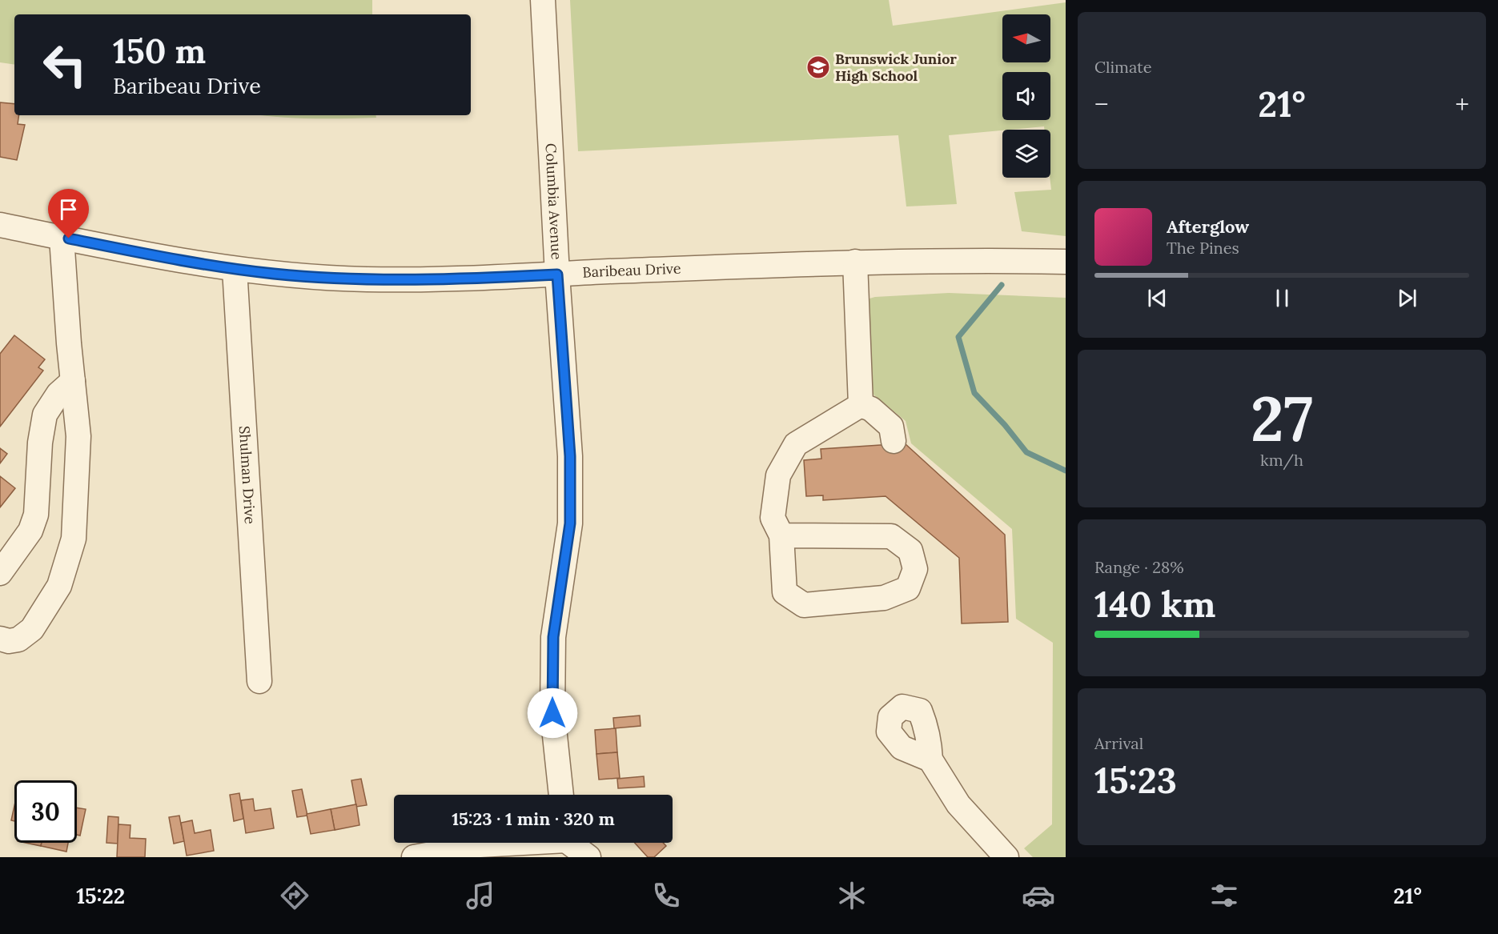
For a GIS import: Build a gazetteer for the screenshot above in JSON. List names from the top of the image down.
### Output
{
  "streets": {
    "street": ["Columbia Avenue", "Baribeau Drive", "Shulman Drive"]
  },
  "crossings": [
    ["Columbia Avenue", "Baribeau Drive"],
    ["Baribeau Drive", "Shulman Drive"]
  ],
  "places": {
    "school or university": ["Brunswick Junior High School"]
  },
  "north": "left",
  "page": {
    "tile": [
      "Climate",
      ["27", "km/h"],
      ["Range · 28%", "140 km"],
      ["Arrival", "15:23"]
    ],
    "turn": ["150 m", "Baribeau Drive"],
    "heat": ["−", "21°", "+"],
    "song": ["Afterglow", "The Pines"],
    "limit": "30",
    "trip": "15:23 · 1 min · 320 m",
    "tabs": ["15:22", "21°"]
  }
}
